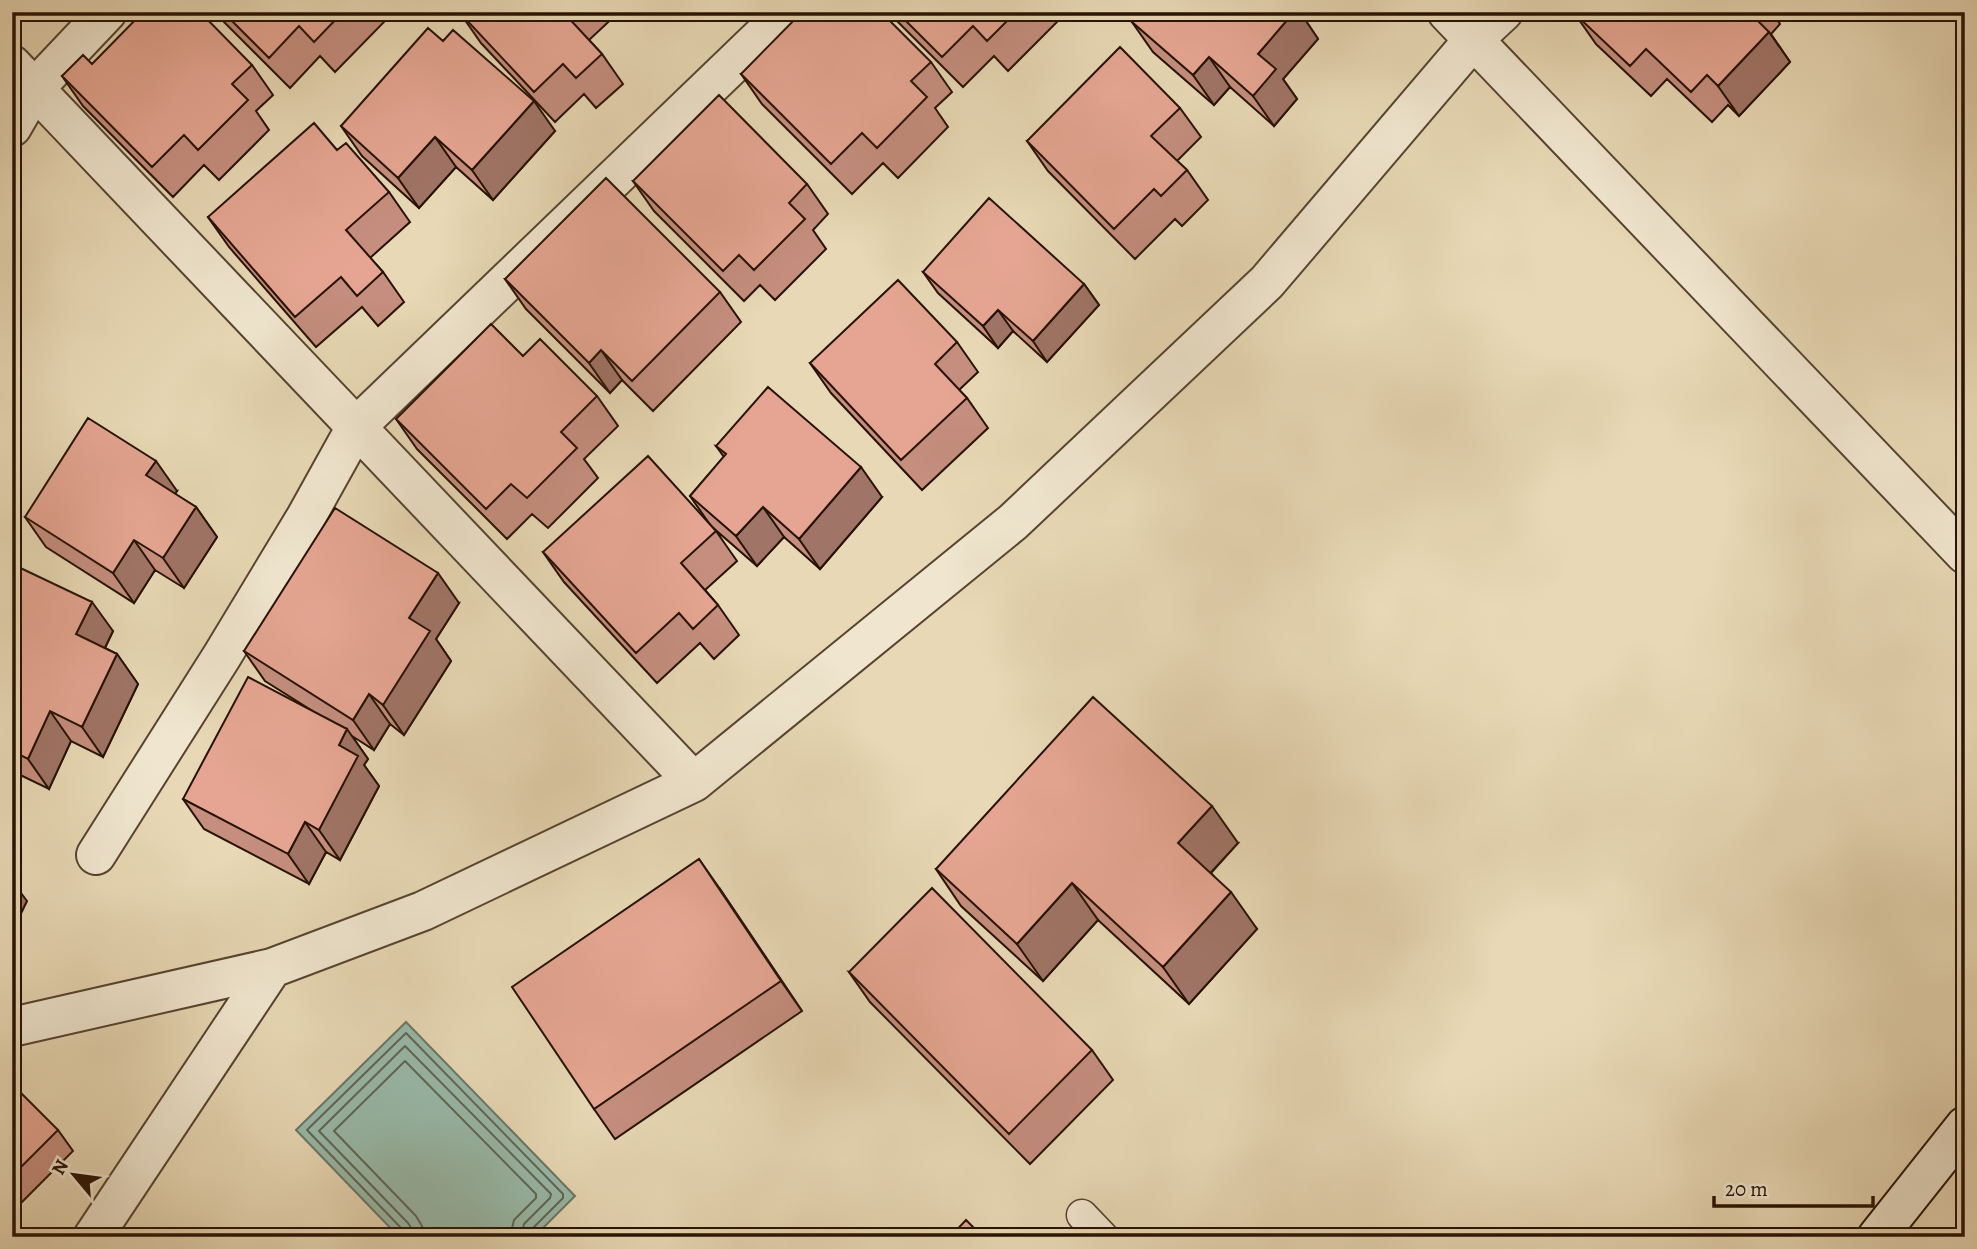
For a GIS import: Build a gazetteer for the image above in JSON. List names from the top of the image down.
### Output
{
  "scale_bar": "20 m",
  "north": "top left"
}
